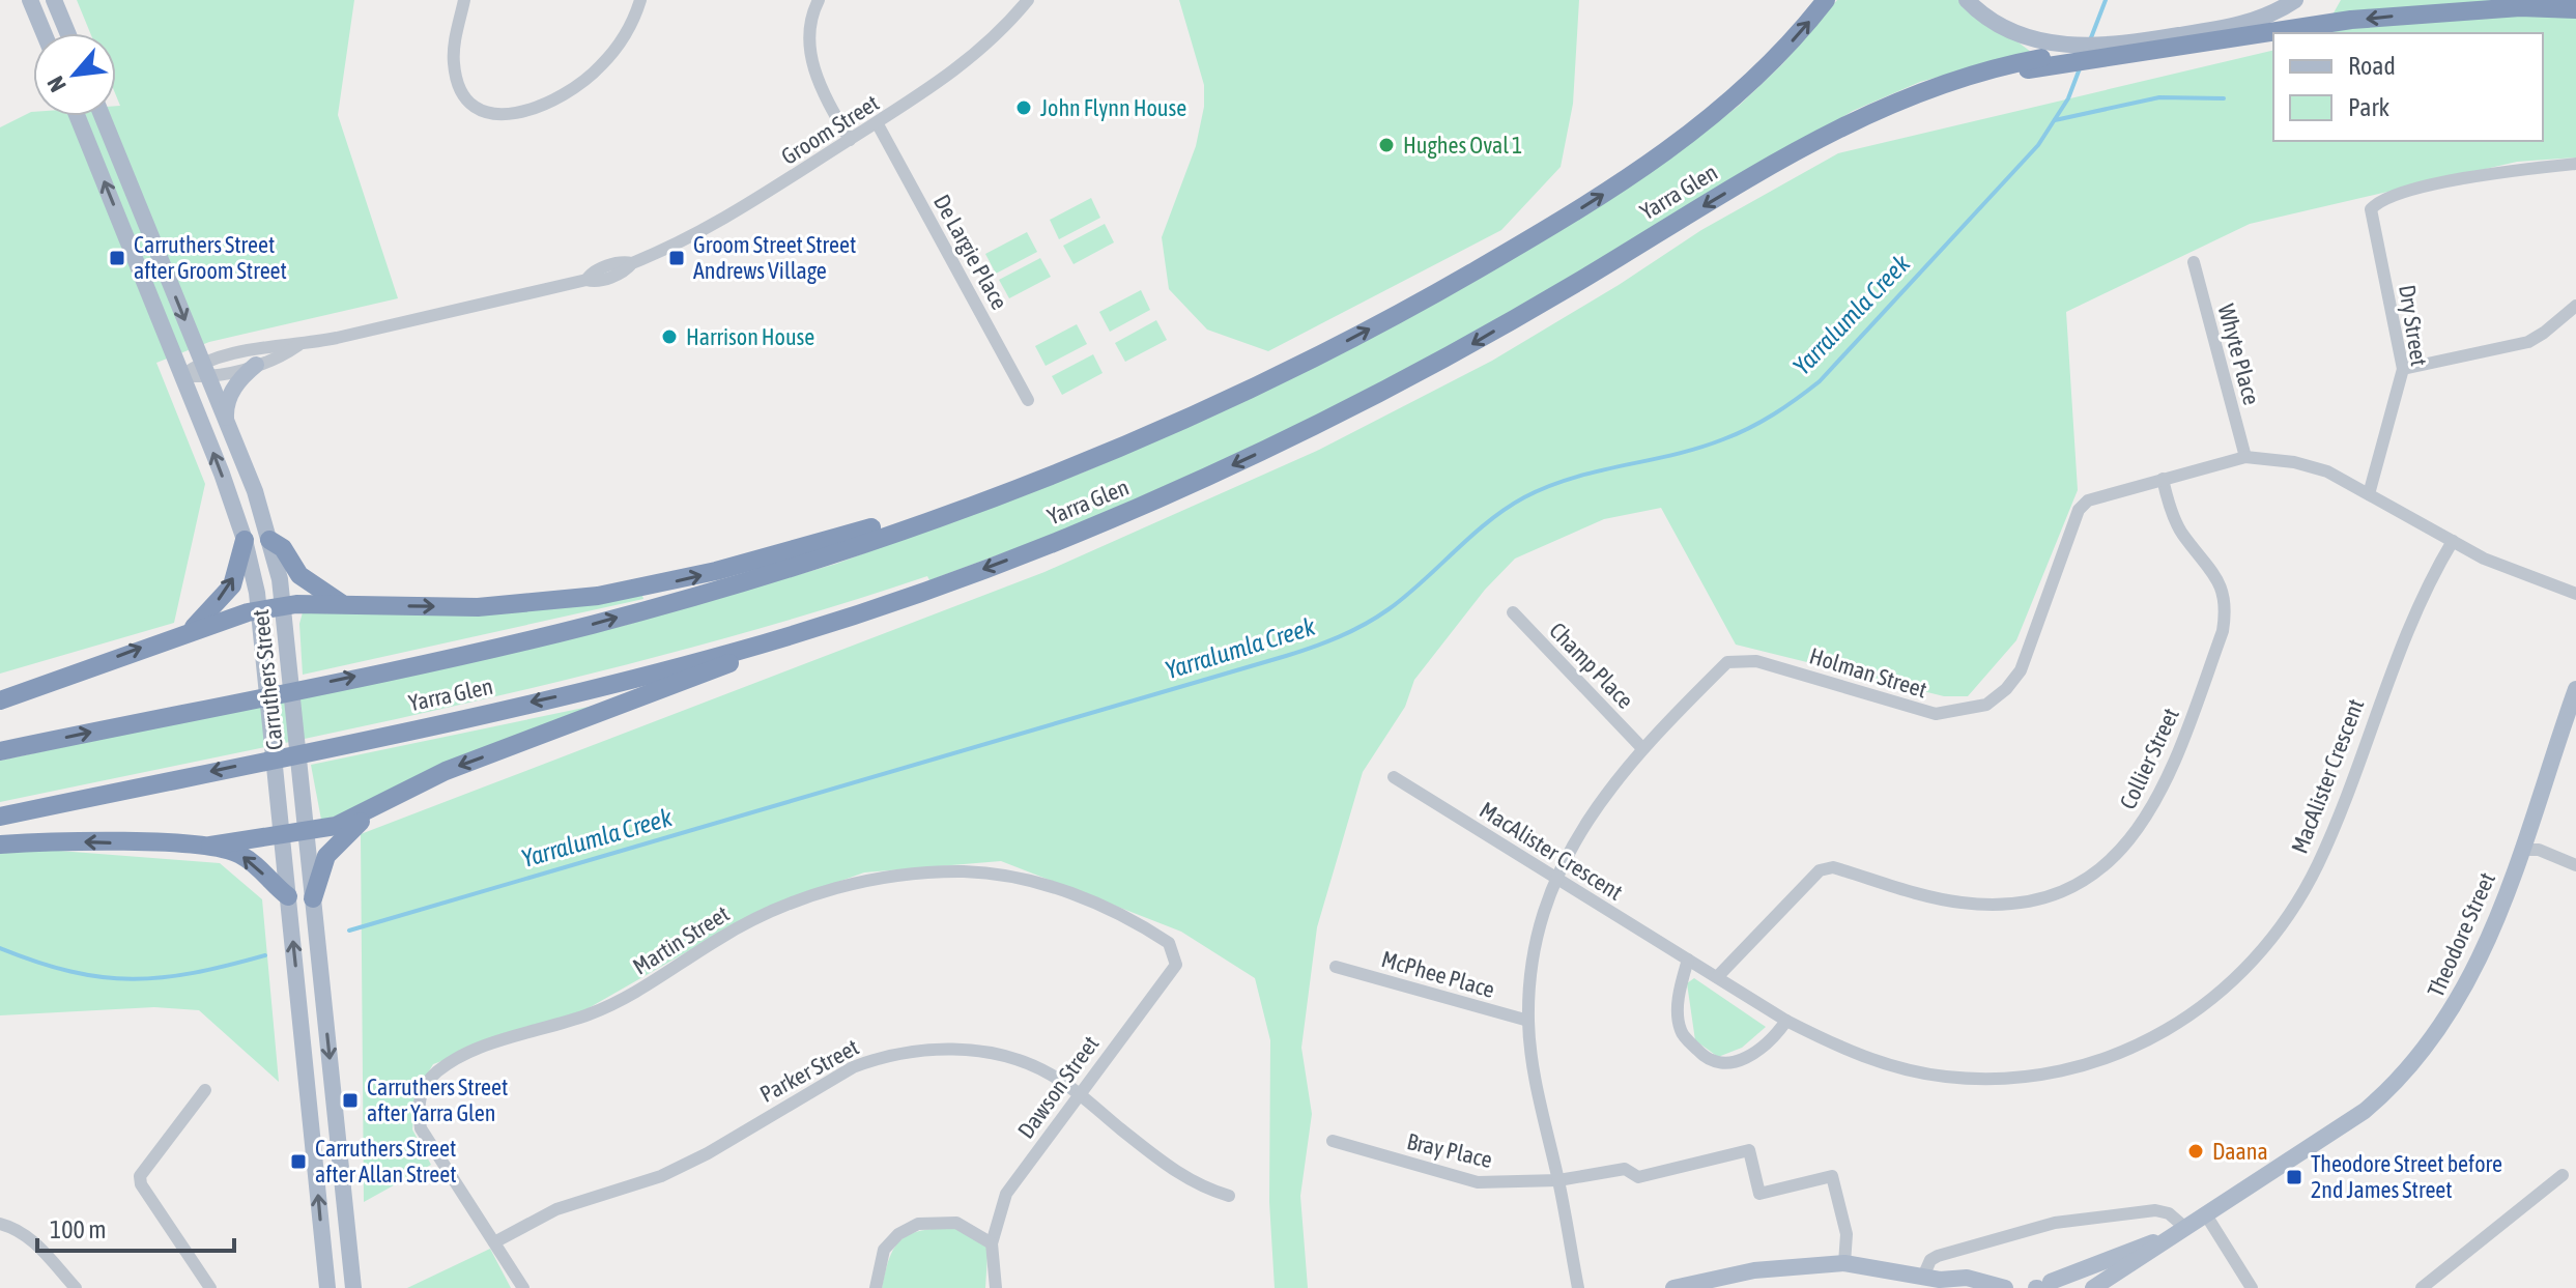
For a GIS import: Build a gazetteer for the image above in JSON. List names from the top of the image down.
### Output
{
  "streets": {
    "highway": ["Yarra Glen"],
    "main road": ["Carruthers Street", "Theodore Street"],
    "street": [
      "Groom Street",
      "De Largie Place",
      "Dry Street",
      "Whyte Place",
      "Champ Place",
      "Holman Street",
      "Collier Street",
      "MacAlister Crescent",
      "Martin Street",
      "McPhee Place",
      "Parker Street",
      "Dawson Street",
      "Bray Place"
    ]
  },
  "crossings": [
    ["Groom Street", "De Largie Place"],
    ["Groom Street", "Carruthers Street"],
    ["Dry Street", "Holman Street"],
    ["Whyte Place", "Holman Street"],
    ["Champ Place", "Holman Street"],
    ["Holman Street", "Collier Street"],
    ["Holman Street", "MacAlister Crescent"],
    ["Holman Street", "McPhee Place"],
    ["Holman Street", "Bray Place"],
    ["Collier Street", "MacAlister Crescent"],
    ["Martin Street", "Parker Street"],
    ["Martin Street", "Dawson Street"],
    ["Parker Street", "Dawson Street"]
  ],
  "water": ["Yarralumla Creek"],
  "places": {
    "other": [
      "John Flynn House",
      "Hughes Oval 1",
      "Harrison House",
      "Daana"
    ],
    "transit": [
      "Carruthers Street after Groom Street",
      "Groom Street Street Andrews Village",
      "Carruthers Street after Yarra Glen",
      "Carruthers Street after Allan Street",
      "Theodore Street before 2nd James Street"
    ]
  },
  "legend": ["Road", "Park"],
  "scale_bar": "100 m",
  "north": "bottom left"
}
